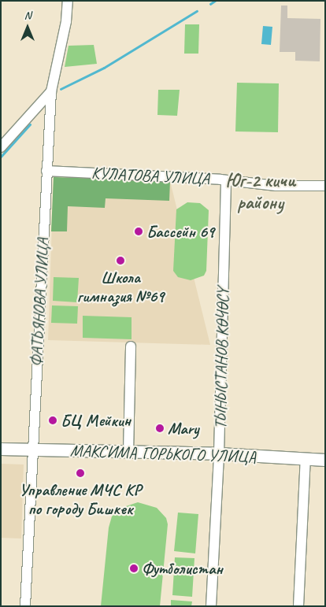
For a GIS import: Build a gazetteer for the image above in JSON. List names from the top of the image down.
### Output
{
  "streets": {
    "main road": ["МАКСИМА ГОРЬКОГО УЛИЦА"],
    "street": ["КУЛАТОВА УЛИЦА", "ФАТЬЯНОВА УЛИЦА", "ТЫНЫСТАНОВ КӨЧӨСҮ"]
  },
  "crossings": [
    ["КУЛАТОВА УЛИЦА", "ФАТЬЯНОВА УЛИЦА"],
    ["КУЛАТОВА УЛИЦА", "ТЫНЫСТАНОВ КӨЧӨСҮ"],
    ["ФАТЬЯНОВА УЛИЦА", "МАКСИМА ГОРЬКОГО УЛИЦА"],
    ["ТЫНЫСТАНОВ КӨЧӨСҮ", "МАКСИМА ГОРЬКОГО УЛИЦА"]
  ],
  "districts": ["Юг-2 кичи району"],
  "places": [
    "Бассейн 69",
    "Школа гимназия №69",
    "БЦ Мейкин",
    "Mary",
    "Управление МЧС КР по городу Бишкек",
    "Футболистан"
  ],
  "north": "top"
}
